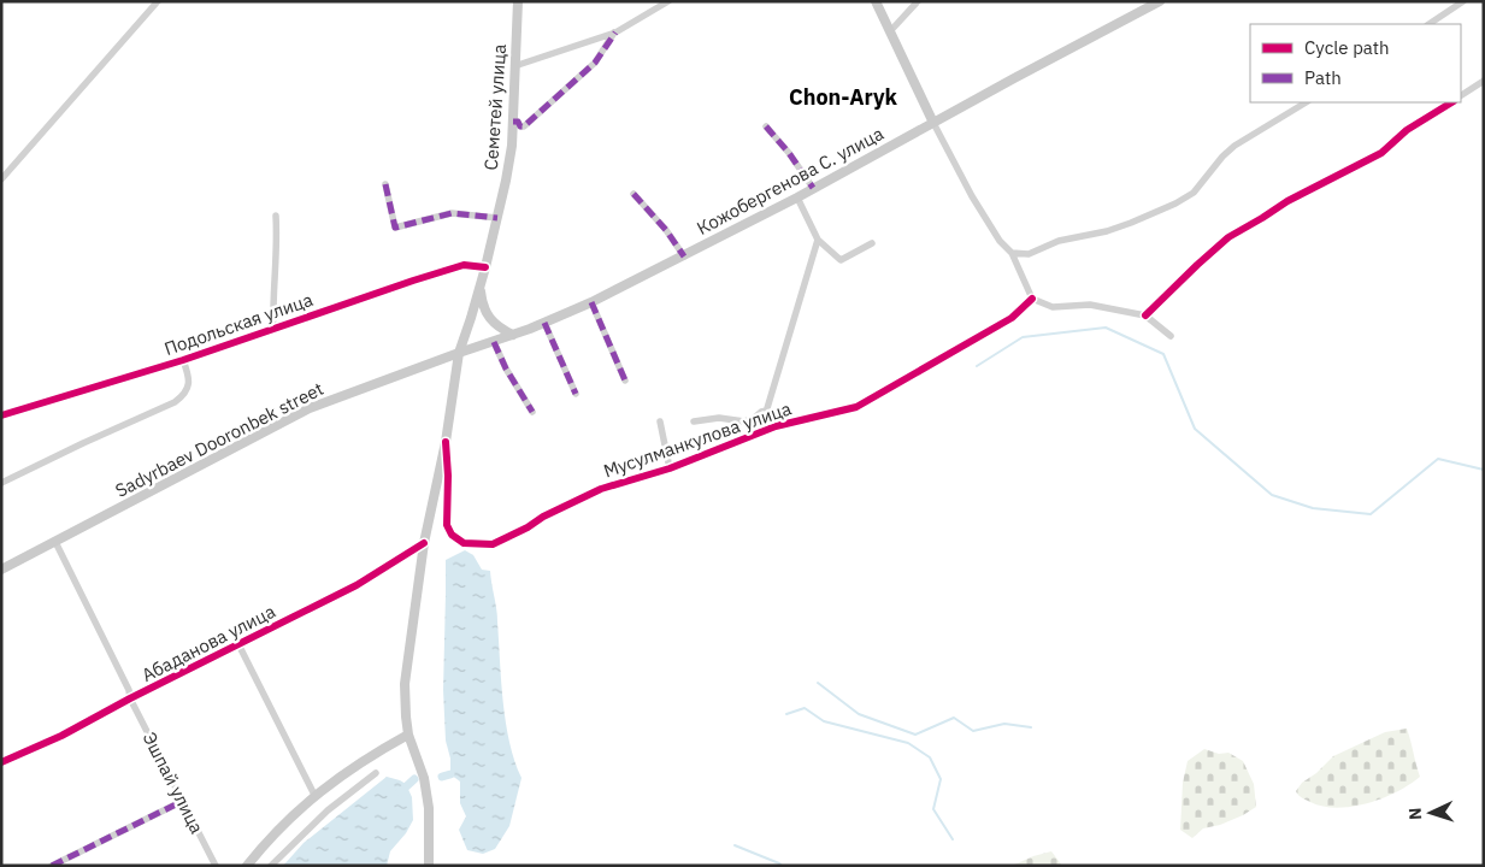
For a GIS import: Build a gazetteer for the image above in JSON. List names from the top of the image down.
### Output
{
  "streets": {
    "main road": ["Семетей улица", "Кожобергенова С. улица", "Sadyrbaev Dooronbek street"],
    "street": [
      "Подольская улица",
      "Мусулманкулова улица",
      "Абаданова улица",
      "Эшпай улица"
    ]
  },
  "crossings": [
    ["Семетей улица", "Кожобергенова С. улица"],
    ["Семетей улица", "Подольская улица"],
    ["Семетей улица", "Sadyrbaev Dooronbek street"],
    ["Семетей улица", "Мусулманкулова улица"],
    ["Семетей улица", "Абаданова улица"],
    ["Кожобергенова С. улица", "Sadyrbaev Dooronbek street"],
    ["Sadyrbaev Dooronbek street", "Эшпай улица"],
    ["Абаданова улица", "Эшпай улица"]
  ],
  "districts": ["Chon-Aryk"],
  "legend": ["Cycle path", "Path"],
  "north": "left"
}
